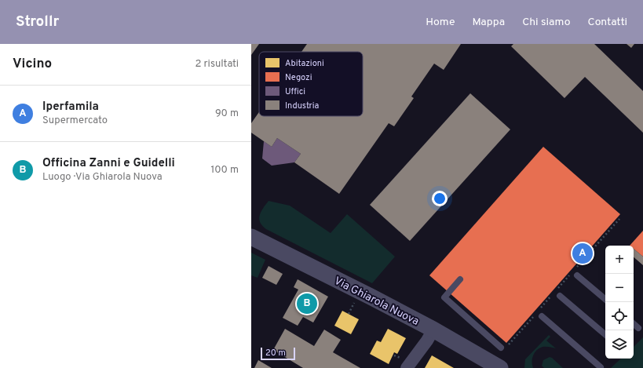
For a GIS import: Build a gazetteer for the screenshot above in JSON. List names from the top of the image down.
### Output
{
  "streets": {
    "street": ["Via Ghiarola Nuova"]
  },
  "legend": [
    "Abitazioni",
    "Negozi",
    "Uffici",
    "Industria"
  ],
  "scale_bar": "20 m",
  "page": {
    "header": "Strollr",
    "nav": [
      "Home",
      "Mappa",
      "Chi siamo",
      "Contatti"
    ],
    "heading": ["Vicino", "2 risultati"],
    "list": [
      {
        "mark": "A",
        "name": "Iperfamila",
        "note": "Supermercato",
        "value": "90 m"
      },
      {
        "mark": "B",
        "name": "Officina Zanni e Guidelli",
        "note": "Luogo · Via Ghiarola Nuova",
        "value": "100 m"
      }
    ],
    "pins": ["A", "B"],
    "map_buttons": ["+", "−"],
    "scale": "20 m"
  }
}
